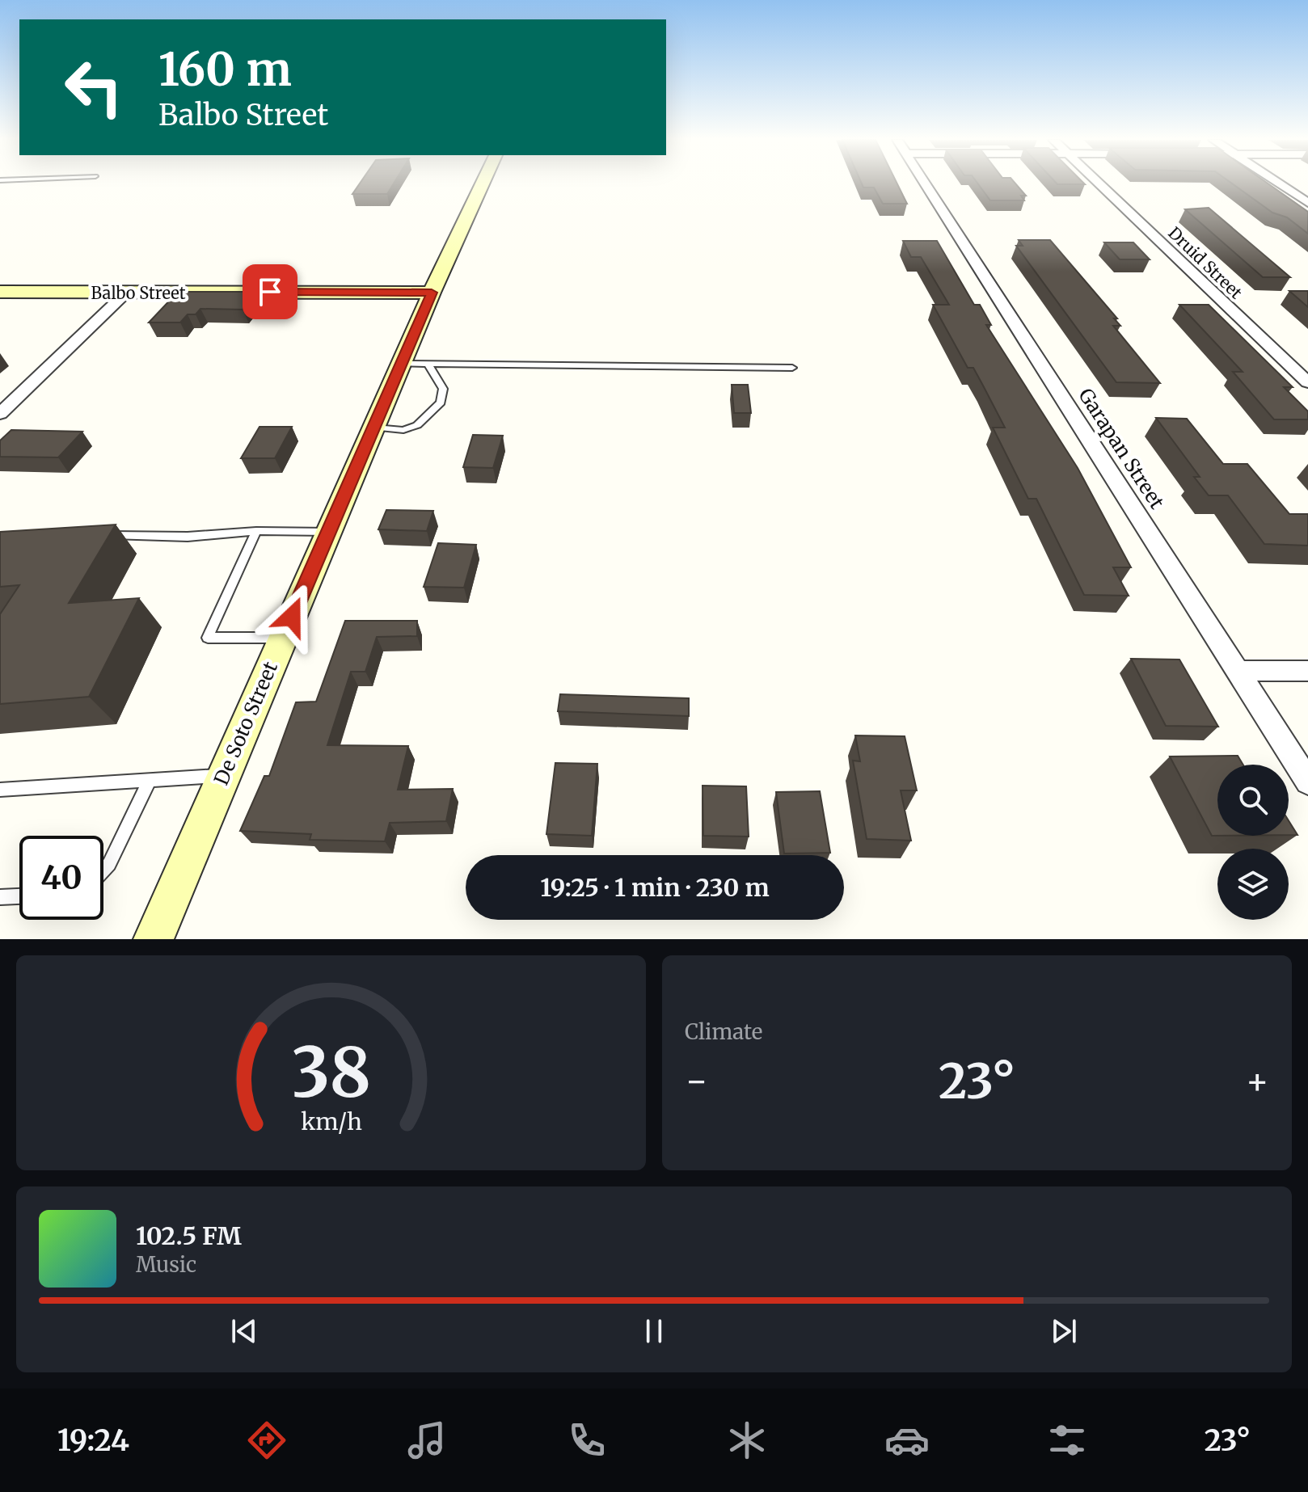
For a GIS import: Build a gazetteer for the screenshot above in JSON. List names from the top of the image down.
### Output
{
  "streets": {
    "street": [
      "Druid Street",
      "Balbo Street",
      "Garapan Street",
      "De Soto Street"
    ]
  },
  "crossings": [
    ["Balbo Street", "De Soto Street"]
  ],
  "page": {
    "turn": ["160 m", "Balbo Street"],
    "limit": "40",
    "trip": "19:25 · 1 min · 230 m",
    "tile": "Climate",
    "heat": ["−", "23°", "+"],
    "song": ["102.5 FM", "Music"],
    "tabs": ["19:24", "23°"],
    "gauge": ["38", "km/h"]
  }
}
